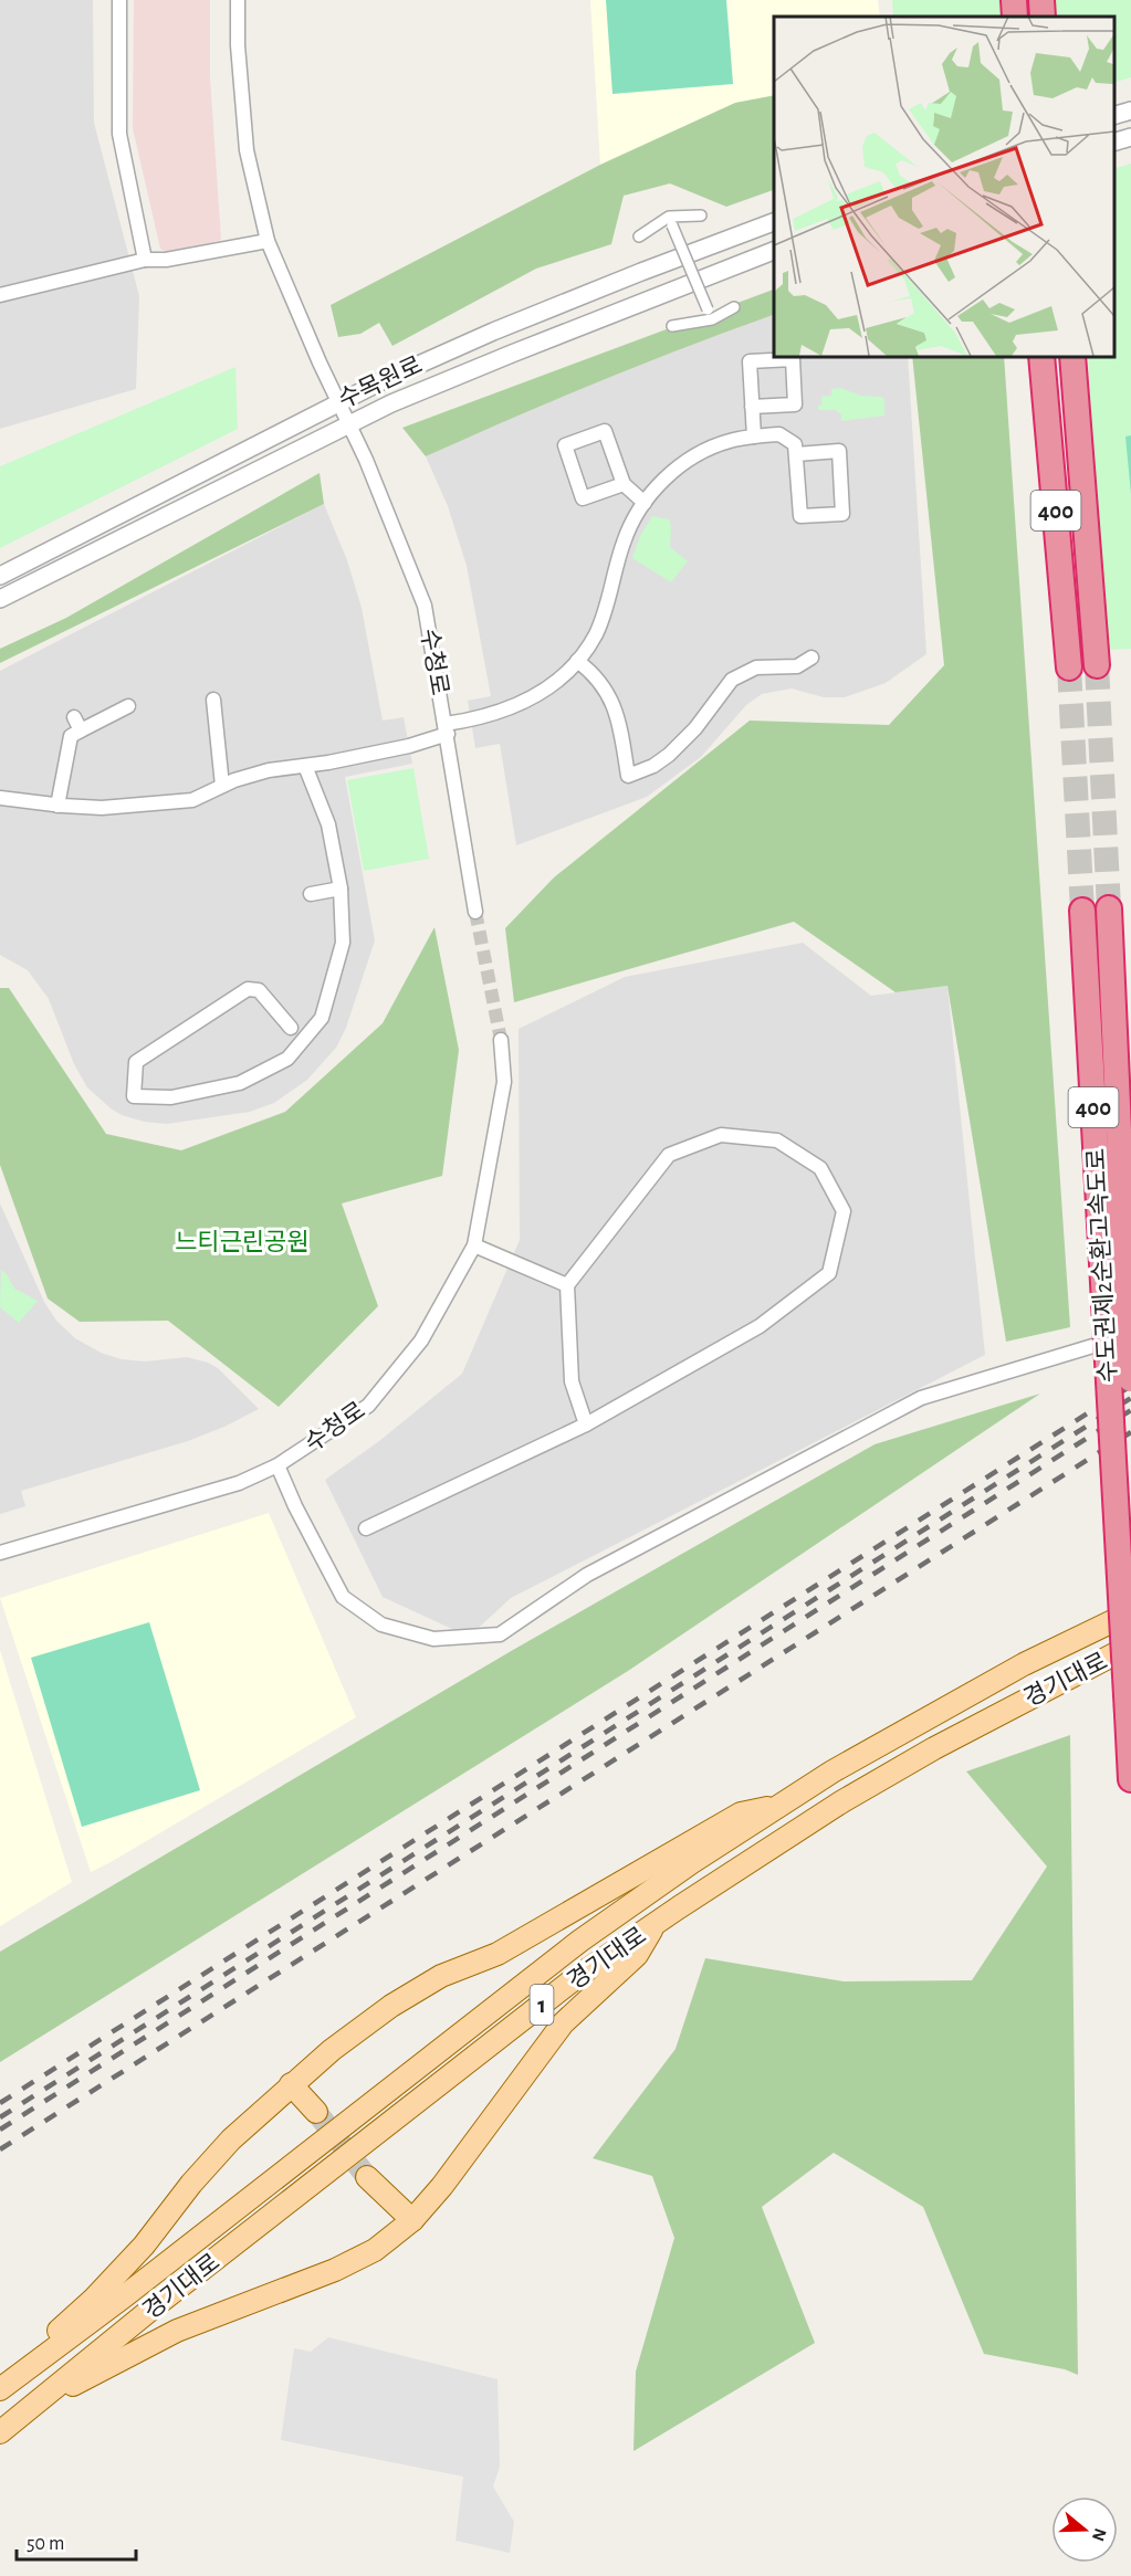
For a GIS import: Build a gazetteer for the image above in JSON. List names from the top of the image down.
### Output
{
  "streets": {
    "highway": ["400", "수도권제2순환고속도로"],
    "main road": ["경기대로", "1"],
    "street": ["수목원로", "수청로"]
  },
  "crossings": [
    ["수목원로", "수청로"]
  ],
  "parks": ["느티근린공원"],
  "scale_bar": "50 m",
  "north": "right"
}
